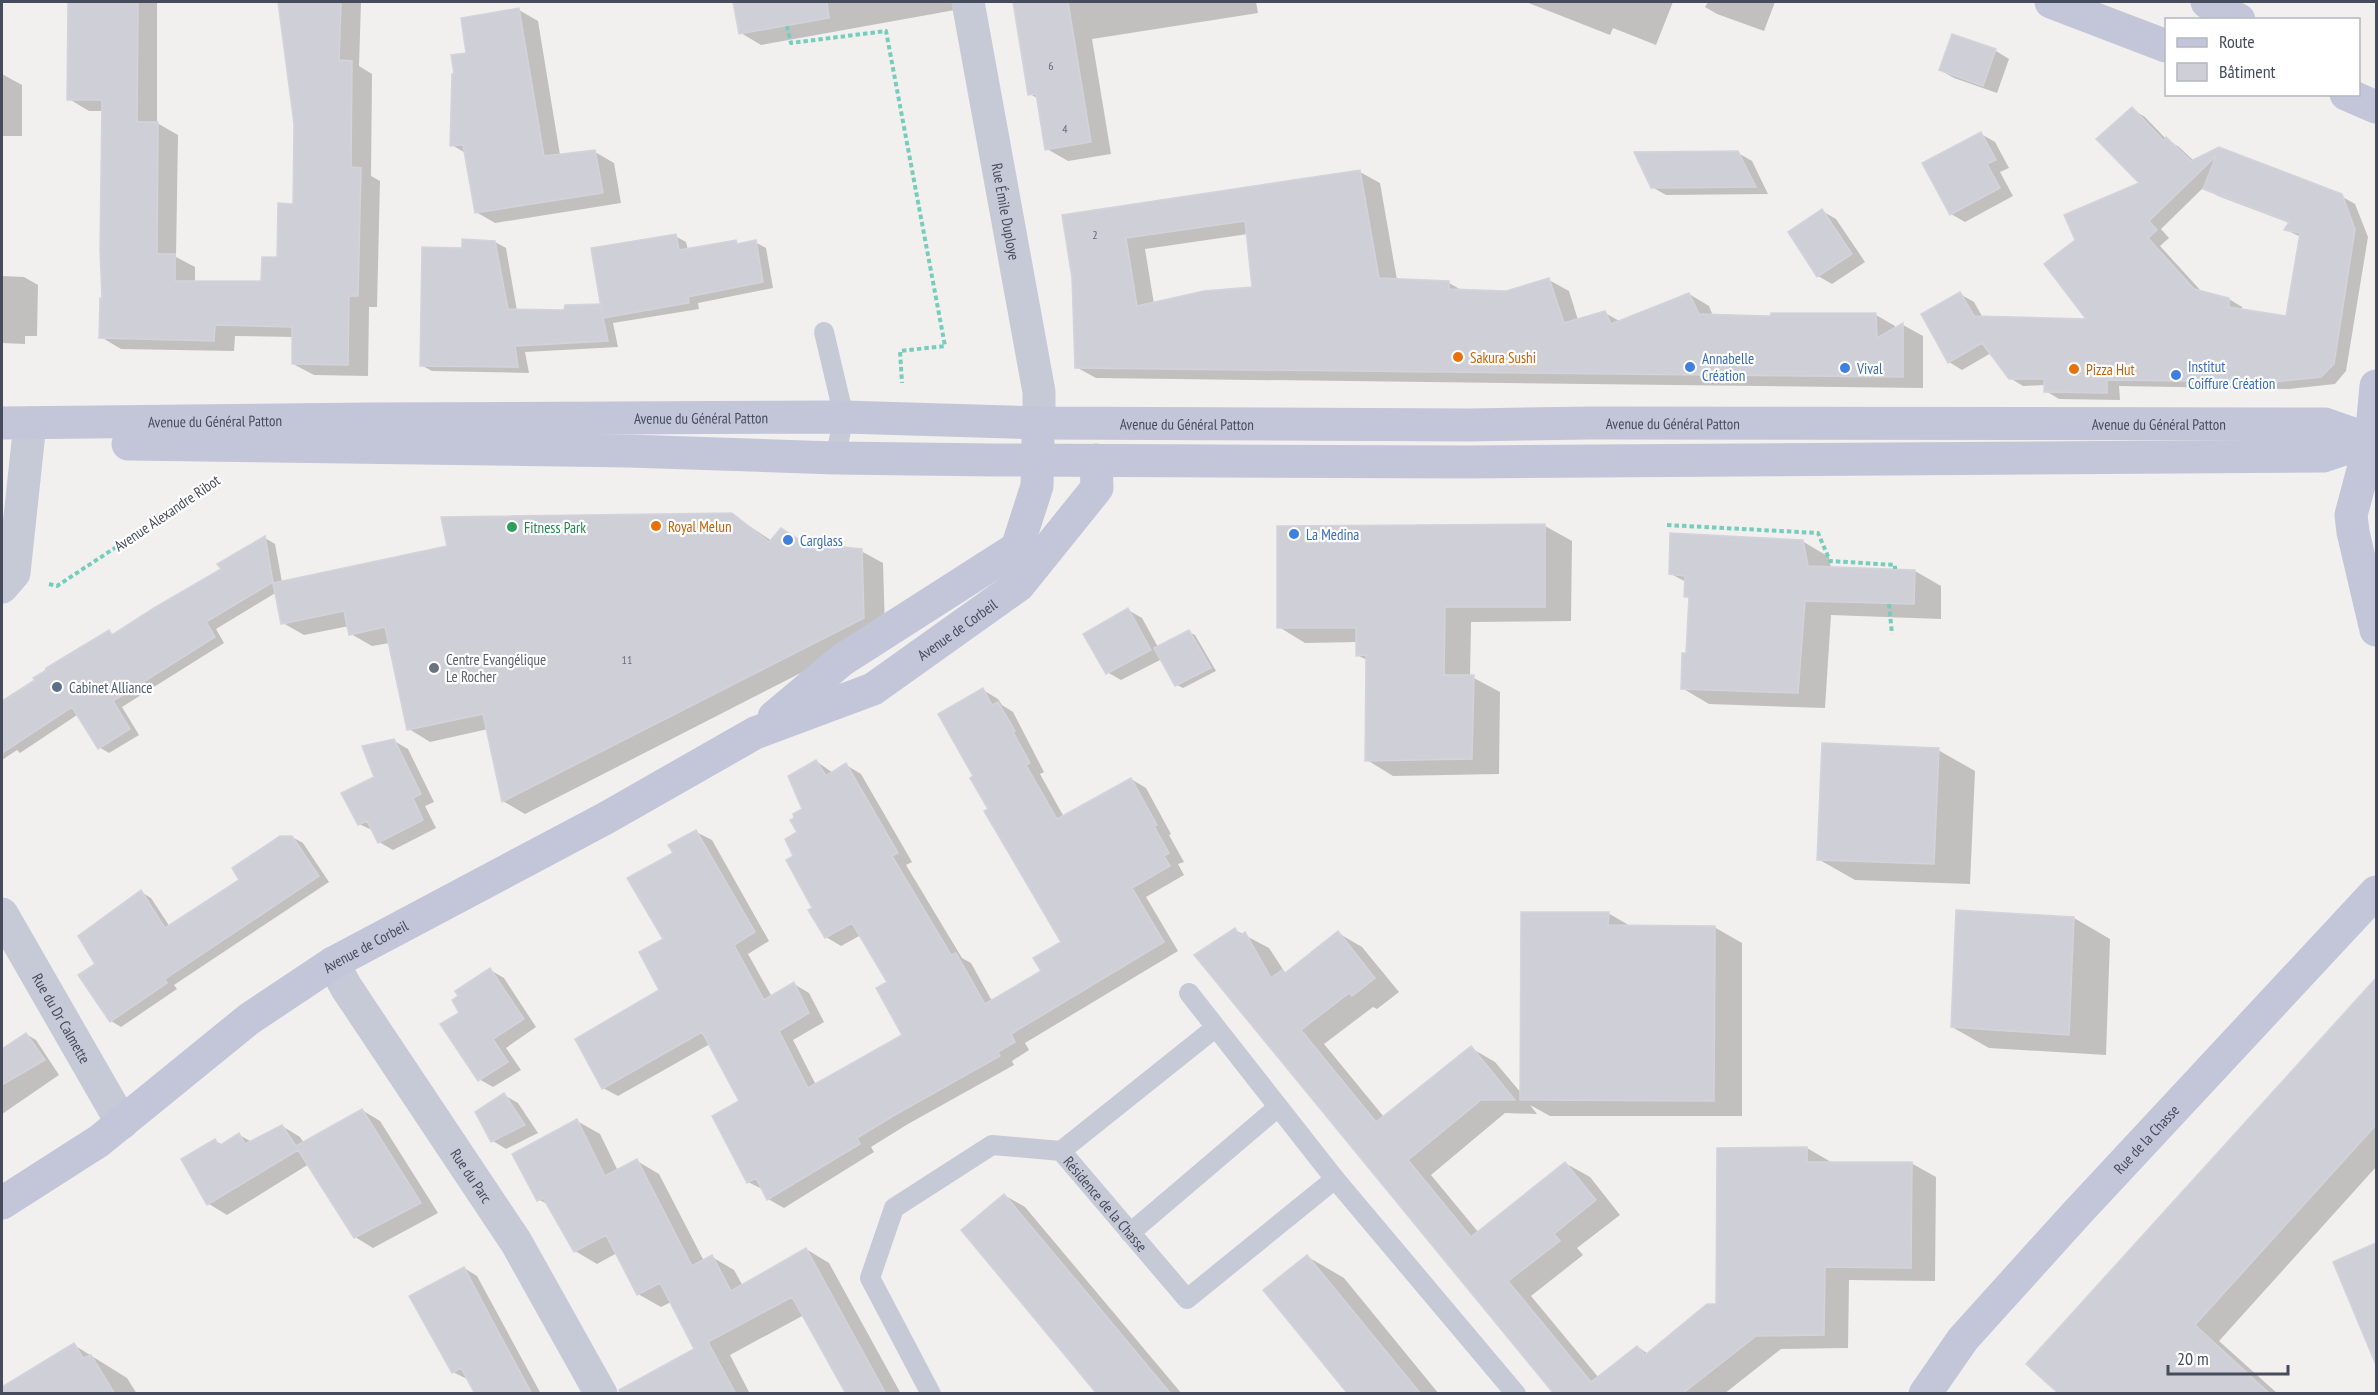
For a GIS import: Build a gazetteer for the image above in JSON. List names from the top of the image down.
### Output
{
  "streets": {
    "main road": ["Avenue du Général Patton", "Avenue de Corbeil", "Rue de la Chasse"],
    "street": ["Rue Émile Duploye", "Rue du Dr Calmette", "Rue du Parc"],
    "lane": ["Résidence de la Chasse"],
    "path": ["Avenue Alexandre Ribot"]
  },
  "crossings": [
    ["Rue Émile Duploye", "Avenue du Général Patton"],
    ["Rue Émile Duploye", "Avenue de Corbeil"],
    ["Avenue du Général Patton", "Avenue de Corbeil"],
    ["Avenue de Corbeil", "Rue du Dr Calmette"],
    ["Avenue de Corbeil", "Rue du Parc"]
  ],
  "places": [
    "Sakura Sushi",
    "Annabelle Création",
    "Vival",
    "Pizza Hut",
    "Institut Coiffure Création",
    "Royal Melun",
    "Fitness Park",
    "La Medina",
    "Carglass",
    "Centre Evangélique Le Rocher",
    "Cabinet Alliance"
  ],
  "house_numbers": [
    "6",
    "4",
    "2",
    "11"
  ],
  "legend": ["Route", "Bâtiment"],
  "scale_bar": "20 m"
}
